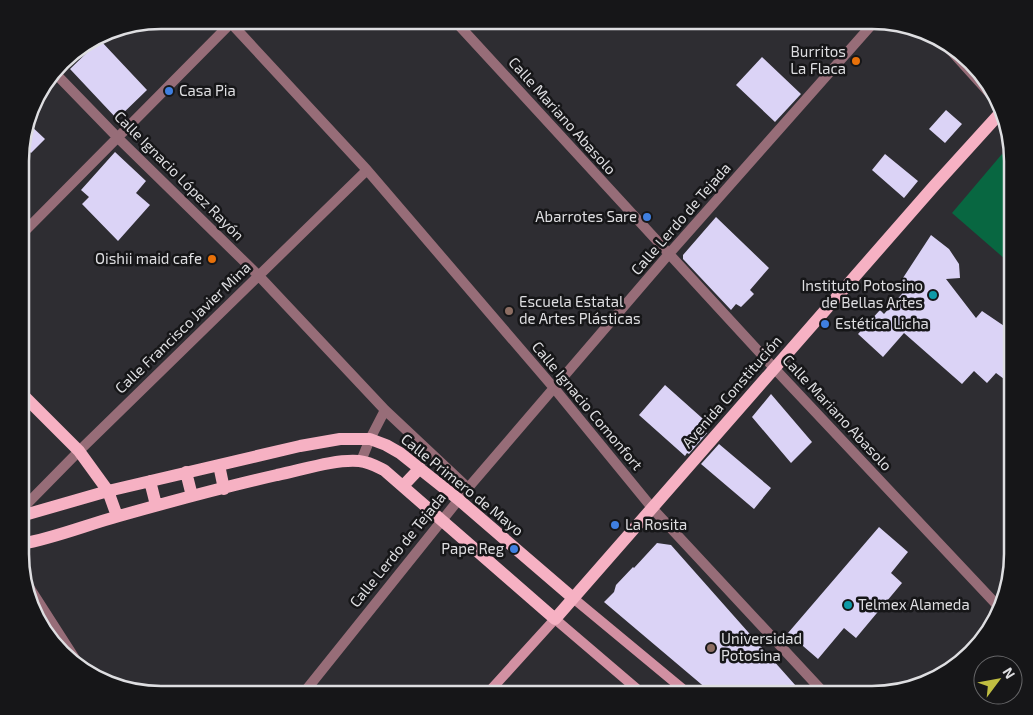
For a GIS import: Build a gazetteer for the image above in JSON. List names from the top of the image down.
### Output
{
  "streets": {
    "main road": ["Avenida Constitución", "Calle Primero de Mayo"],
    "street": [
      "Calle Mariano Abasolo",
      "Calle Ignacio López Rayón",
      "Calle Lerdo de Tejada",
      "Calle Francisco Javier Mina",
      "Calle Ignacio Comonfort"
    ]
  },
  "crossings": [
    ["Calle Mariano Abasolo", "Calle Lerdo de Tejada"],
    ["Calle Mariano Abasolo", "Avenida Constitución"],
    ["Calle Ignacio López Rayón", "Calle Lerdo de Tejada"],
    ["Calle Ignacio López Rayón", "Calle Francisco Javier Mina"],
    ["Calle Lerdo de Tejada", "Calle Ignacio Comonfort"],
    ["Calle Lerdo de Tejada", "Calle Primero de Mayo"],
    ["Calle Francisco Javier Mina", "Calle Ignacio Comonfort"],
    ["Avenida Constitución", "Calle Ignacio Comonfort"],
    ["Avenida Constitución", "Calle Primero de Mayo"]
  ],
  "places": [
    "Burritos La Flaca",
    "Casa Pia",
    "Abarrotes Sare",
    "Oishii maid cafe",
    "Instituto Potosino de Bellas Artes",
    "Escuela Estatal de Artes Plásticas",
    "Estética Licha",
    "La Rosita",
    "Pape Reg",
    "Telmex Alameda",
    "Universidad Potosina"
  ],
  "north": "top right"
}
